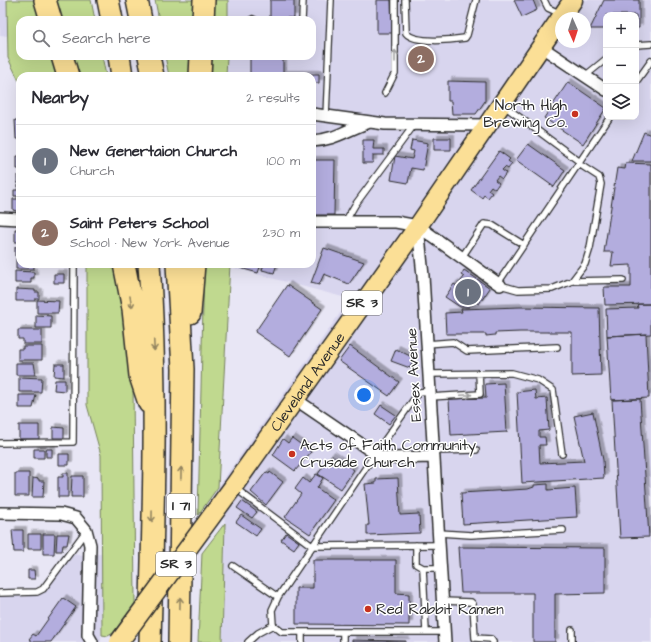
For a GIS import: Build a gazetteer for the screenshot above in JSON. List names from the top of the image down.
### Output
{
  "streets": {
    "highway": ["I 71"],
    "main road": ["SR 3", "Cleveland Avenue"],
    "street": ["Essex Avenue"]
  },
  "crossings": [
    ["Essex Avenue", "Cleveland Avenue"]
  ],
  "places": ["North High Brewing Co.", "Acts of Faith Community Crusade Church", "Red Rabbit Ramen"],
  "north": "bottom",
  "page": {
    "map_buttons": ["+", "−"],
    "search": "Search here",
    "pins": ["2", "1"],
    "heading": ["Nearby", "2 results"],
    "list": [
      {
        "mark": "1",
        "name": "New Genertaion Church",
        "note": "Church",
        "value": "100 m"
      },
      {
        "mark": "2",
        "name": "Saint Peters School",
        "note": "School · New York Avenue",
        "value": "230 m"
      }
    ]
  }
}
